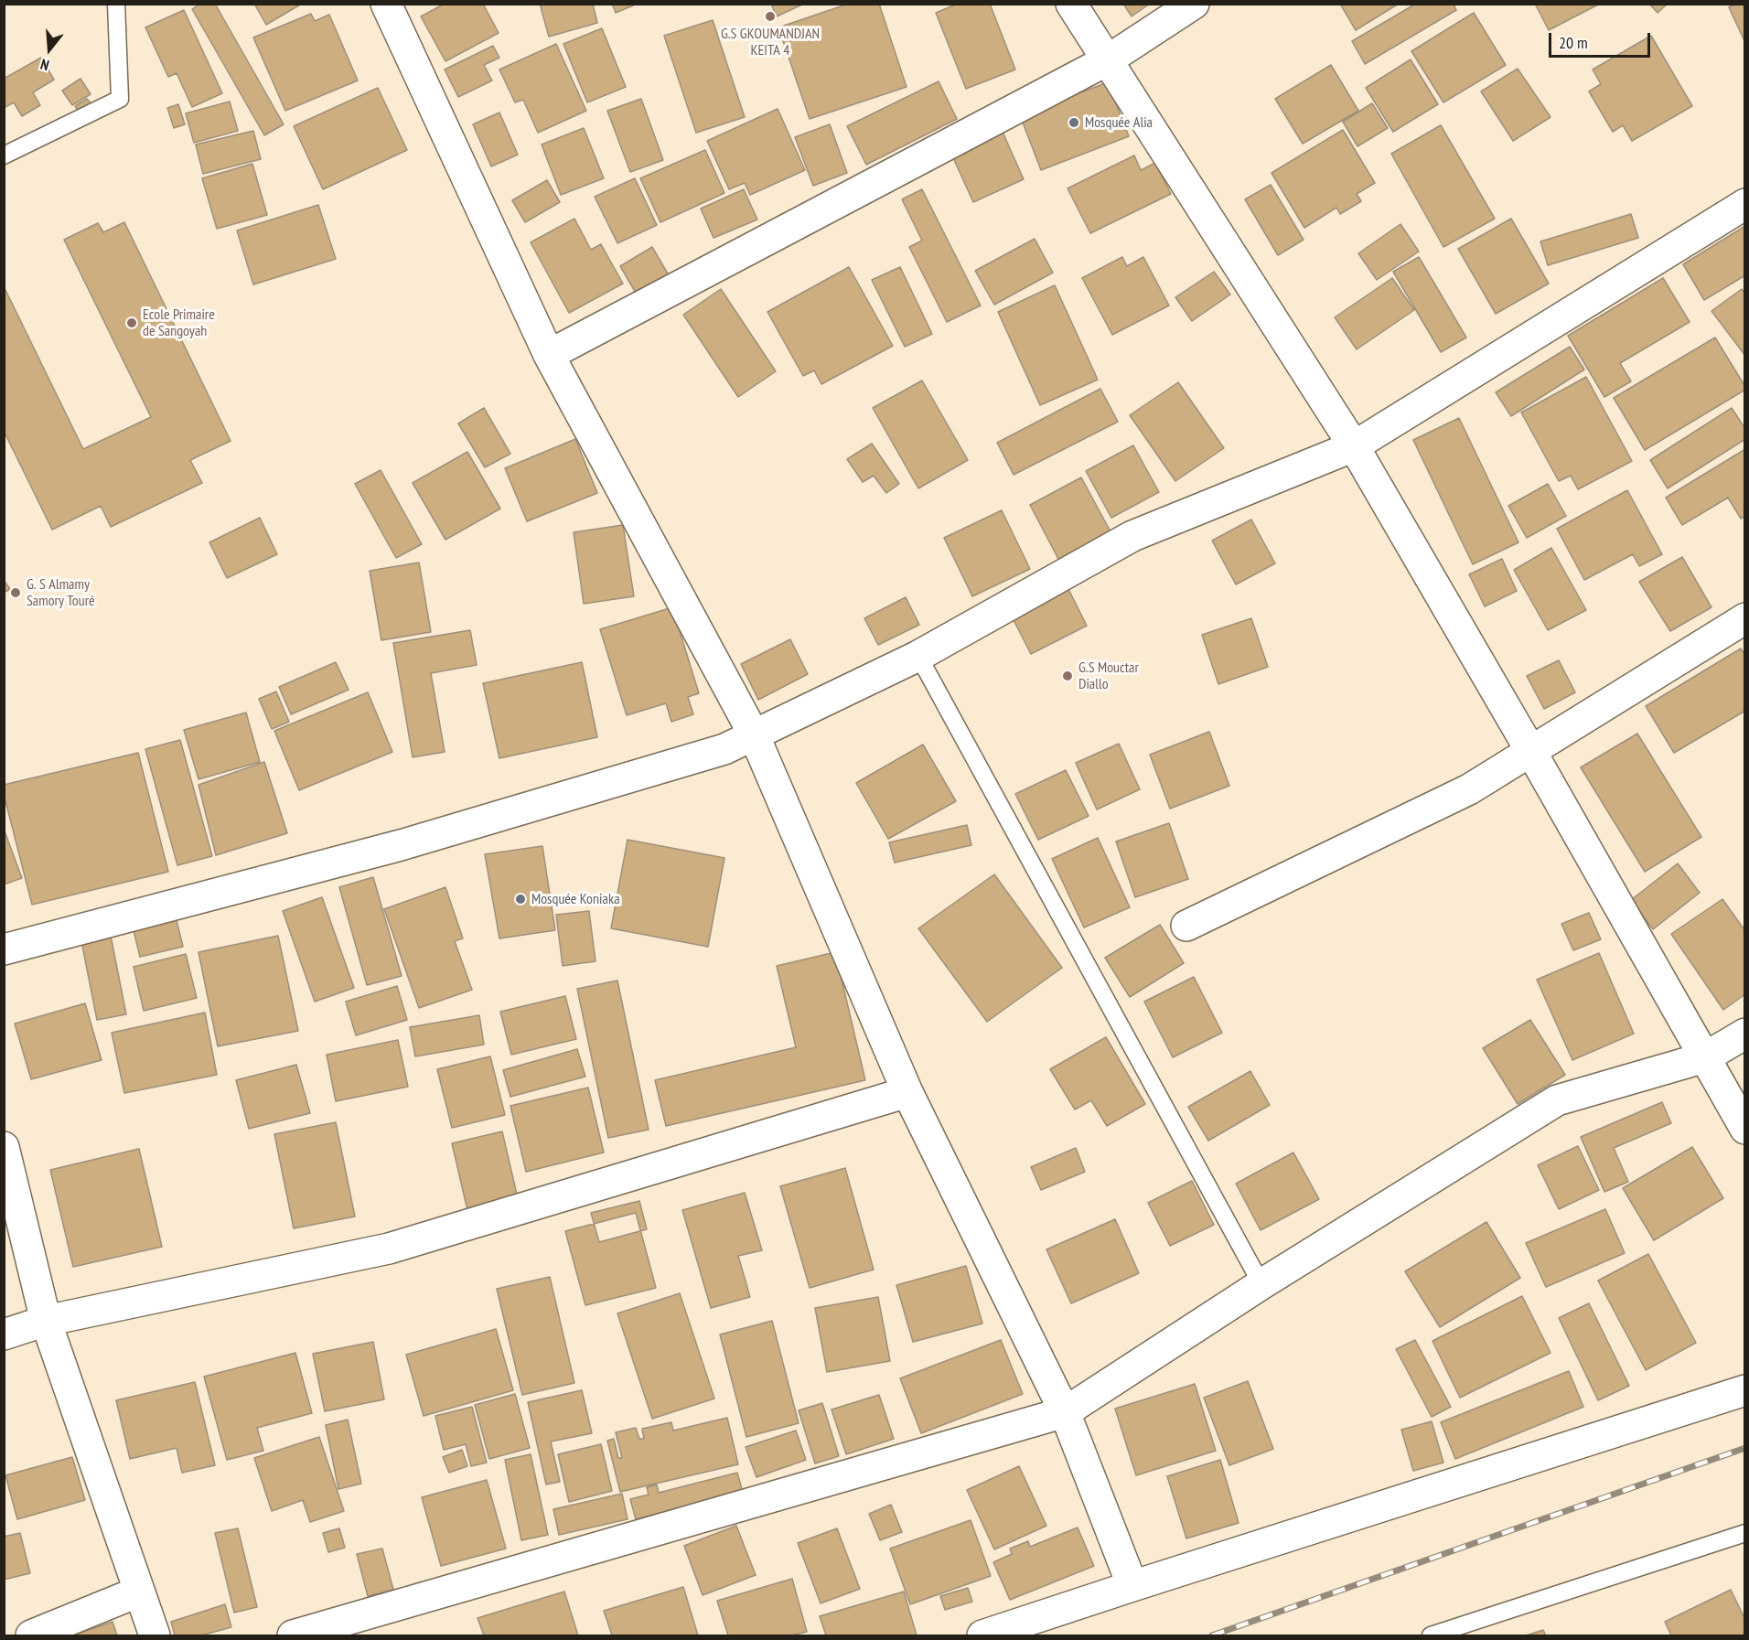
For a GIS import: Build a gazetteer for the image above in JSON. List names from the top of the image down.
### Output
{
  "places": [
    "G.S GKOUMANDJAN KEITA 4",
    "Mosquée Alia",
    "Ecole Primaire de Sangoyah",
    "G. S Almamy Samory Touré",
    "G.S Mouctar Diallo",
    "Mosquée Koniaka"
  ],
  "scale_bar": "20 m",
  "north": "bottom"
}
